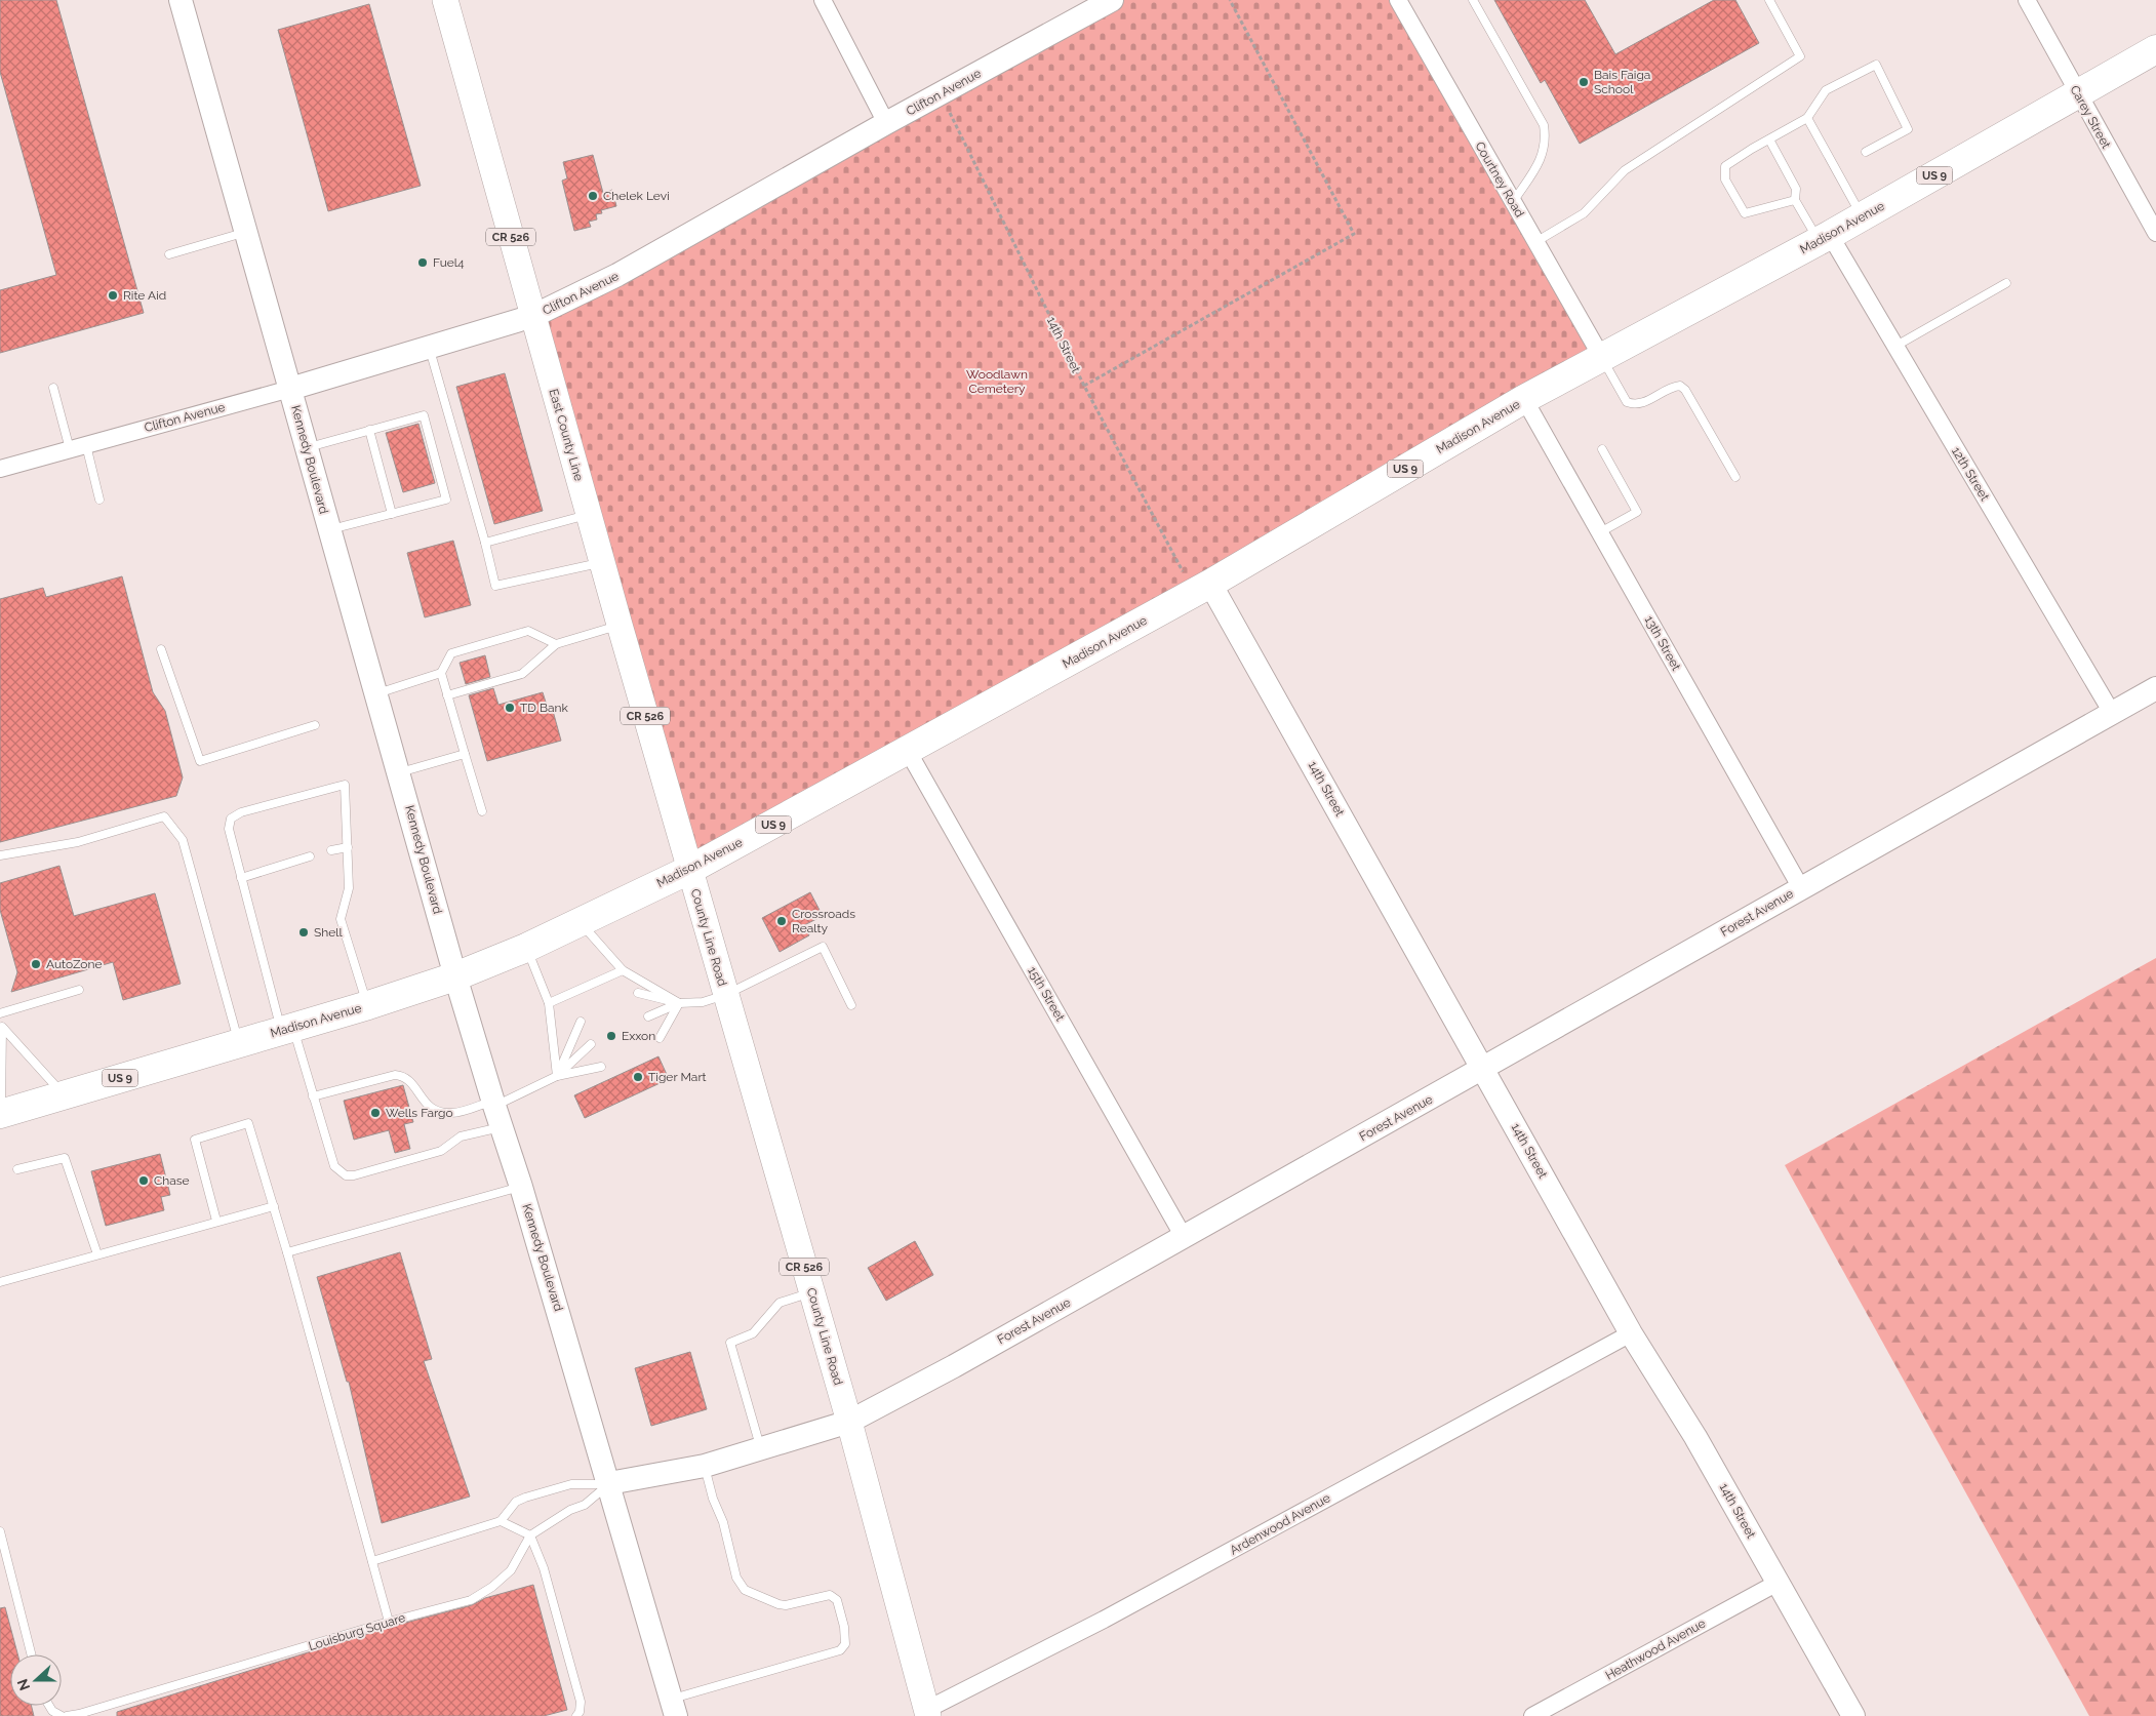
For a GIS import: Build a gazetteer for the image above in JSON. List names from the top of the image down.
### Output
{
  "streets": {
    "highway": ["US 9", "Madison Avenue"],
    "main road": ["CR 526", "East County Line", "County Line Road"],
    "street": [
      "Clifton Avenue",
      "Carey Street",
      "Courtney Road",
      "14th Street",
      "Kennedy Boulevard",
      "12th Street",
      "13th Street",
      "Forest Avenue",
      "15th Street",
      "Ardenwood Avenue",
      "Heathwood Avenue"
    ],
    "lane": ["Louisburg Square"]
  },
  "crossings": [
    ["Clifton Avenue", "14th Street"],
    ["Clifton Avenue", "East County Line"],
    ["Clifton Avenue", "Kennedy Boulevard"],
    ["Carey Street", "Madison Avenue"],
    ["Courtney Road", "Madison Avenue"],
    ["Madison Avenue", "14th Street"],
    ["Madison Avenue", "East County Line"],
    ["Madison Avenue", "Kennedy Boulevard"],
    ["Madison Avenue", "12th Street"],
    ["Madison Avenue", "13th Street"],
    ["Madison Avenue", "County Line Road"],
    ["Madison Avenue", "15th Street"],
    ["14th Street", "Forest Avenue"],
    ["14th Street", "Ardenwood Avenue"],
    ["14th Street", "Heathwood Avenue"],
    ["East County Line", "County Line Road"],
    ["Kennedy Boulevard", "Forest Avenue"],
    ["Kennedy Boulevard", "Louisburg Square"],
    ["12th Street", "Forest Avenue"],
    ["13th Street", "Forest Avenue"],
    ["Forest Avenue", "County Line Road"],
    ["Forest Avenue", "15th Street"],
    ["Forest Avenue", "Louisburg Square"],
    ["County Line Road", "Ardenwood Avenue"]
  ],
  "parks": ["Woodlawn Cemetery"],
  "places": [
    "Bais Faiga School",
    "Chelek Levi",
    "Fuel4",
    "Rite Aid",
    "TD Bank",
    "Crossroads Realty",
    "Shell",
    "AutoZone",
    "Exxon",
    "Tiger Mart",
    "Wells Fargo",
    "Chase"
  ],
  "north": "left"
}
